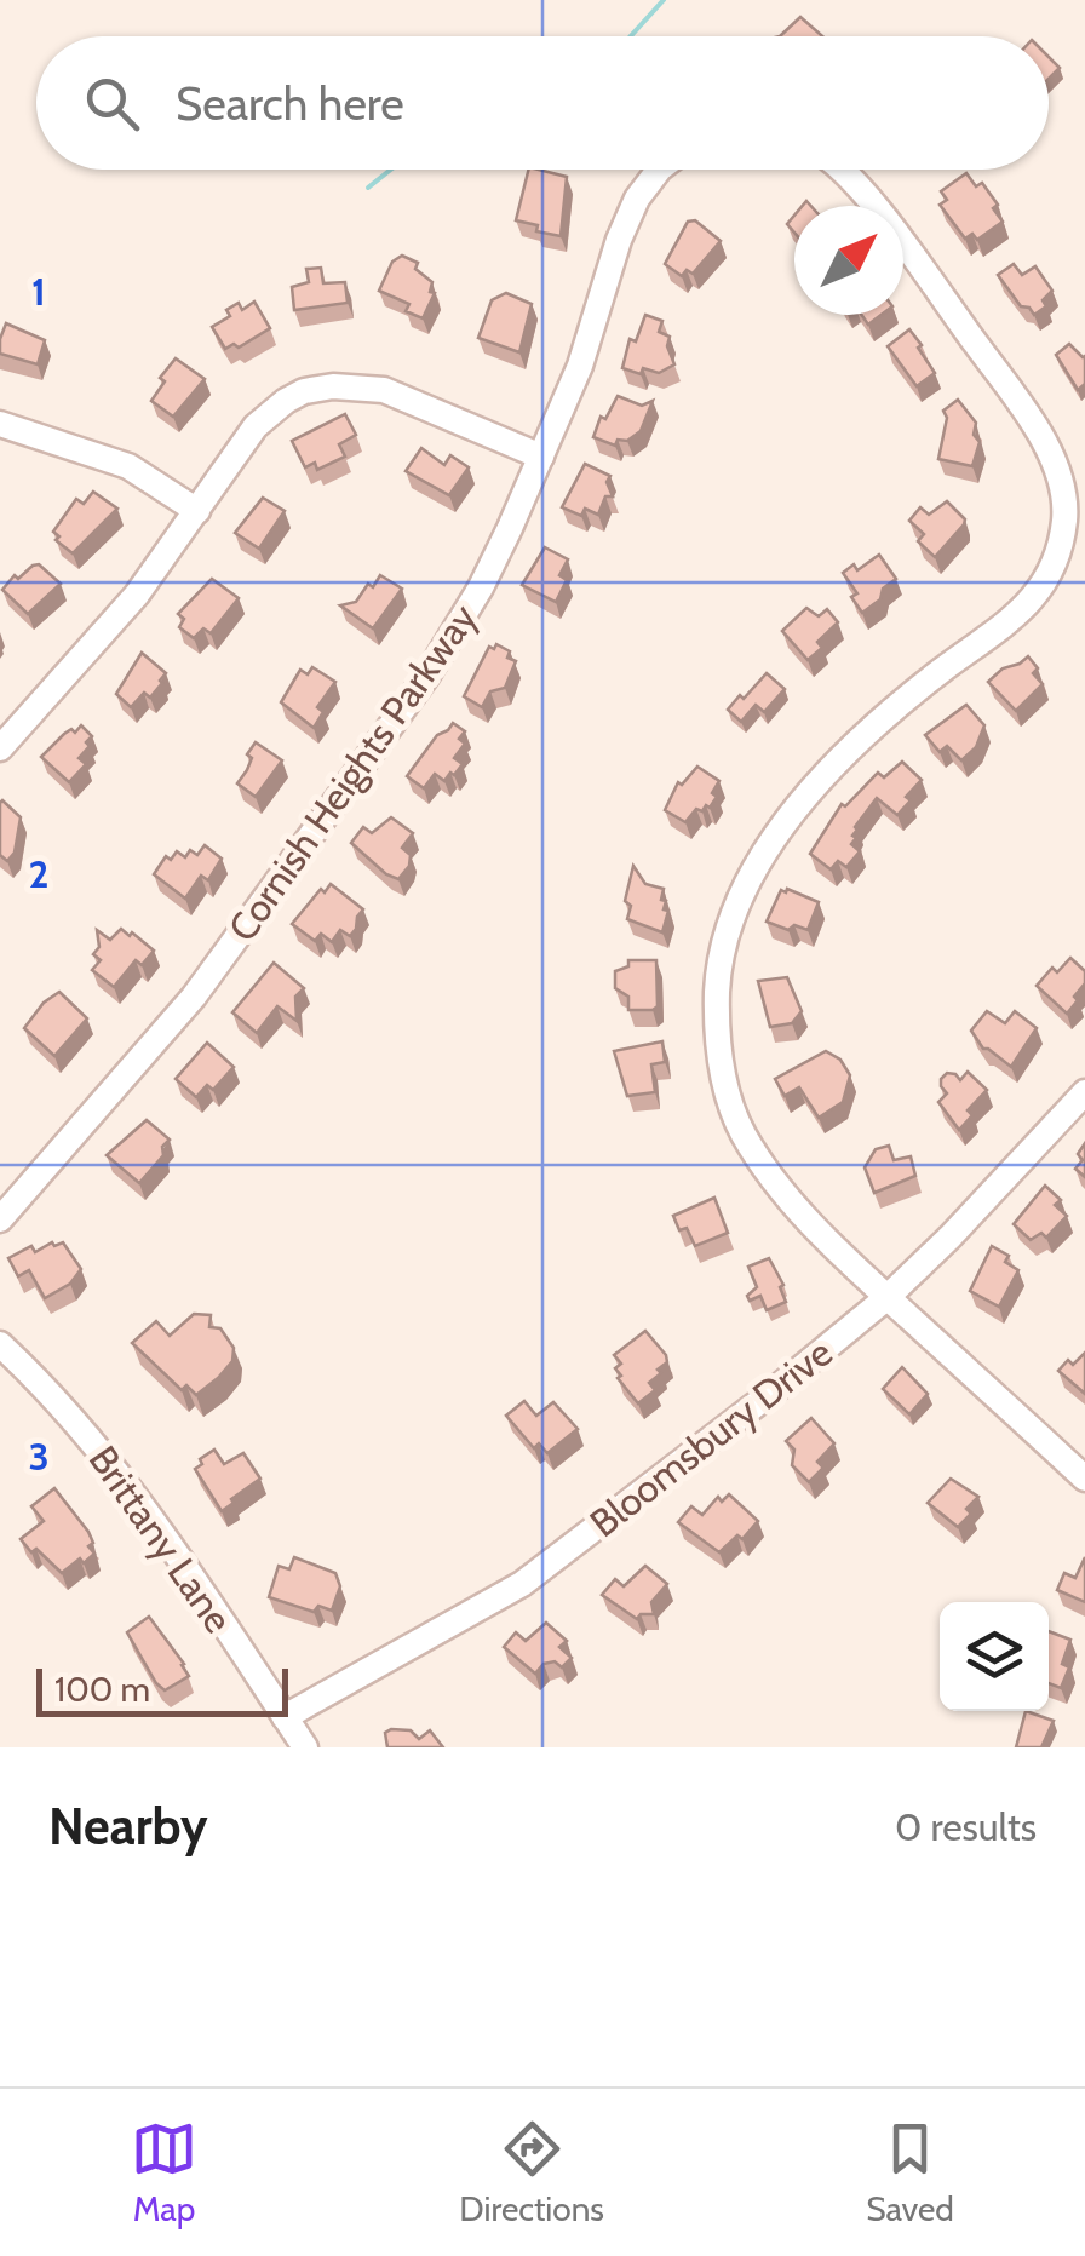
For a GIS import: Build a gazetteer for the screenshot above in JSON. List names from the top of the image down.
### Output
{
  "streets": {
    "street": ["Cornish Heights Parkway", "Bloomsbury Drive", "Brittany Lane"]
  },
  "crossings": [
    ["Bloomsbury Drive", "Brittany Lane"]
  ],
  "scale_bar": "100 m",
  "north": "top right",
  "page": {
    "search": "Search here",
    "scale": "100 m",
    "heading": ["Nearby", "0 results"],
    "nav": ["Map", "Directions", "Saved"]
  },
  "grid": {
    "rows": ["1", "2", "3"]
  }
}
